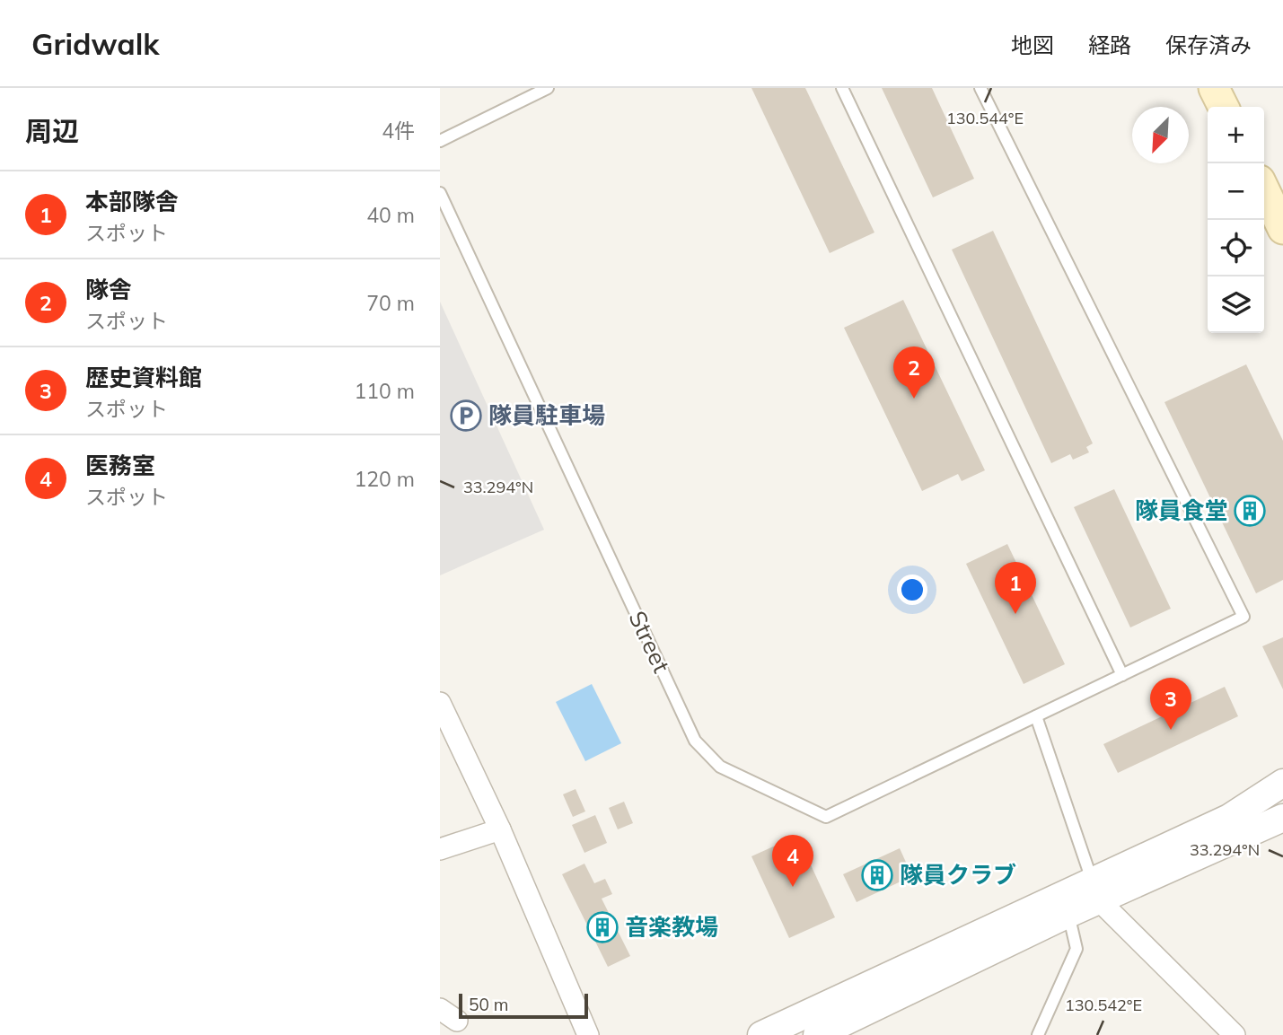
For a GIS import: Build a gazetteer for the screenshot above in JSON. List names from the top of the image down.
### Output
{
  "streets": {
    "lane": ["Street"]
  },
  "places": {
    "parking": ["隊員駐車場"],
    "building": ["隊員食堂", "隊員クラブ", "音楽教場"]
  },
  "scale_bar": "50 m",
  "north": "bottom left",
  "page": {
    "header": "Gridwalk",
    "nav": ["地図", "経路", "保存済み"],
    "heading": ["周辺", "4件"],
    "map_buttons": ["+", "−"],
    "list": [
      {
        "mark": "1",
        "name": "本部隊舎",
        "note": "スポット",
        "value": "40 m"
      },
      {
        "mark": "2",
        "name": "隊舎",
        "note": "スポット",
        "value": "70 m"
      },
      {
        "mark": "3",
        "name": "歴史資料館",
        "note": "スポット",
        "value": "110 m"
      },
      {
        "mark": "4",
        "name": "医務室",
        "note": "スポット",
        "value": "120 m"
      }
    ],
    "pins": [
      "2",
      "1",
      "3",
      "4"
    ],
    "scale": "50 m"
  },
  "coordinates": ["130.544°E", "33.294°N", "130.542°E"]
}
